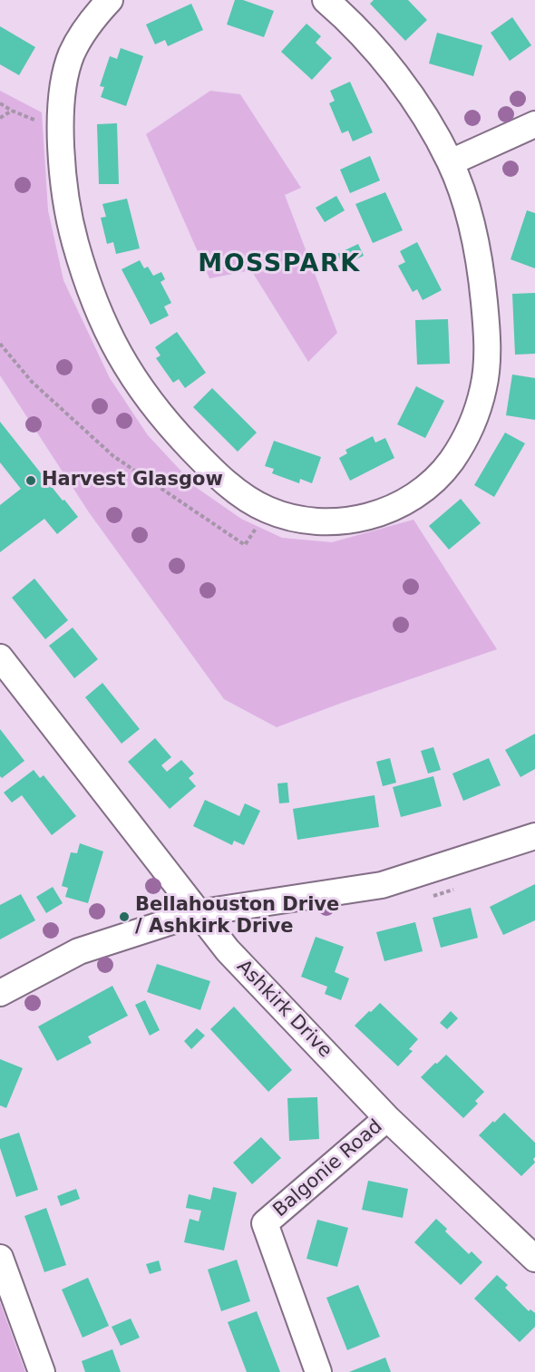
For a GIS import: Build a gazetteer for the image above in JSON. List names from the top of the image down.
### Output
{
  "streets": {
    "street": ["Ashkirk Drive", "Balgonie Road"]
  },
  "crossings": [
    ["Ashkirk Drive", "Balgonie Road"]
  ],
  "districts": ["MOSSPARK"],
  "places": ["Harvest Glasgow", "Bellahouston Drive / Ashkirk Drive"]
}
